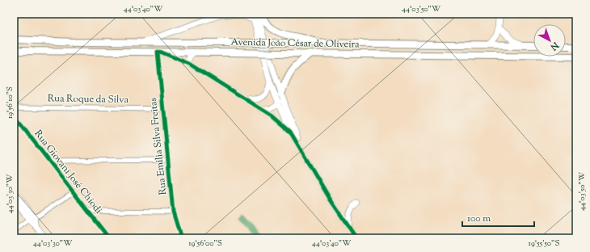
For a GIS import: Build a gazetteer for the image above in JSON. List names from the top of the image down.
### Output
{
  "streets": {
    "main road": ["Avenida João César de Oliveira"],
    "street": ["Rua Roque da Silva", "Rua Emília Silva Freitas", "Rua Giovani José Chiodi"]
  },
  "crossings": [
    ["Avenida João César de Oliveira", "Rua Emília Silva Freitas"],
    ["Rua Roque da Silva", "Rua Emília Silva Freitas"]
  ],
  "scale_bar": "100 m",
  "north": "bottom right",
  "coordinates": [
    "44°03'40\"W",
    "44°03'50\"W",
    "19°56'10\"S",
    "44°03'30\"W",
    "19°56'00\"S",
    "19°55'50\"S"
  ]
}
